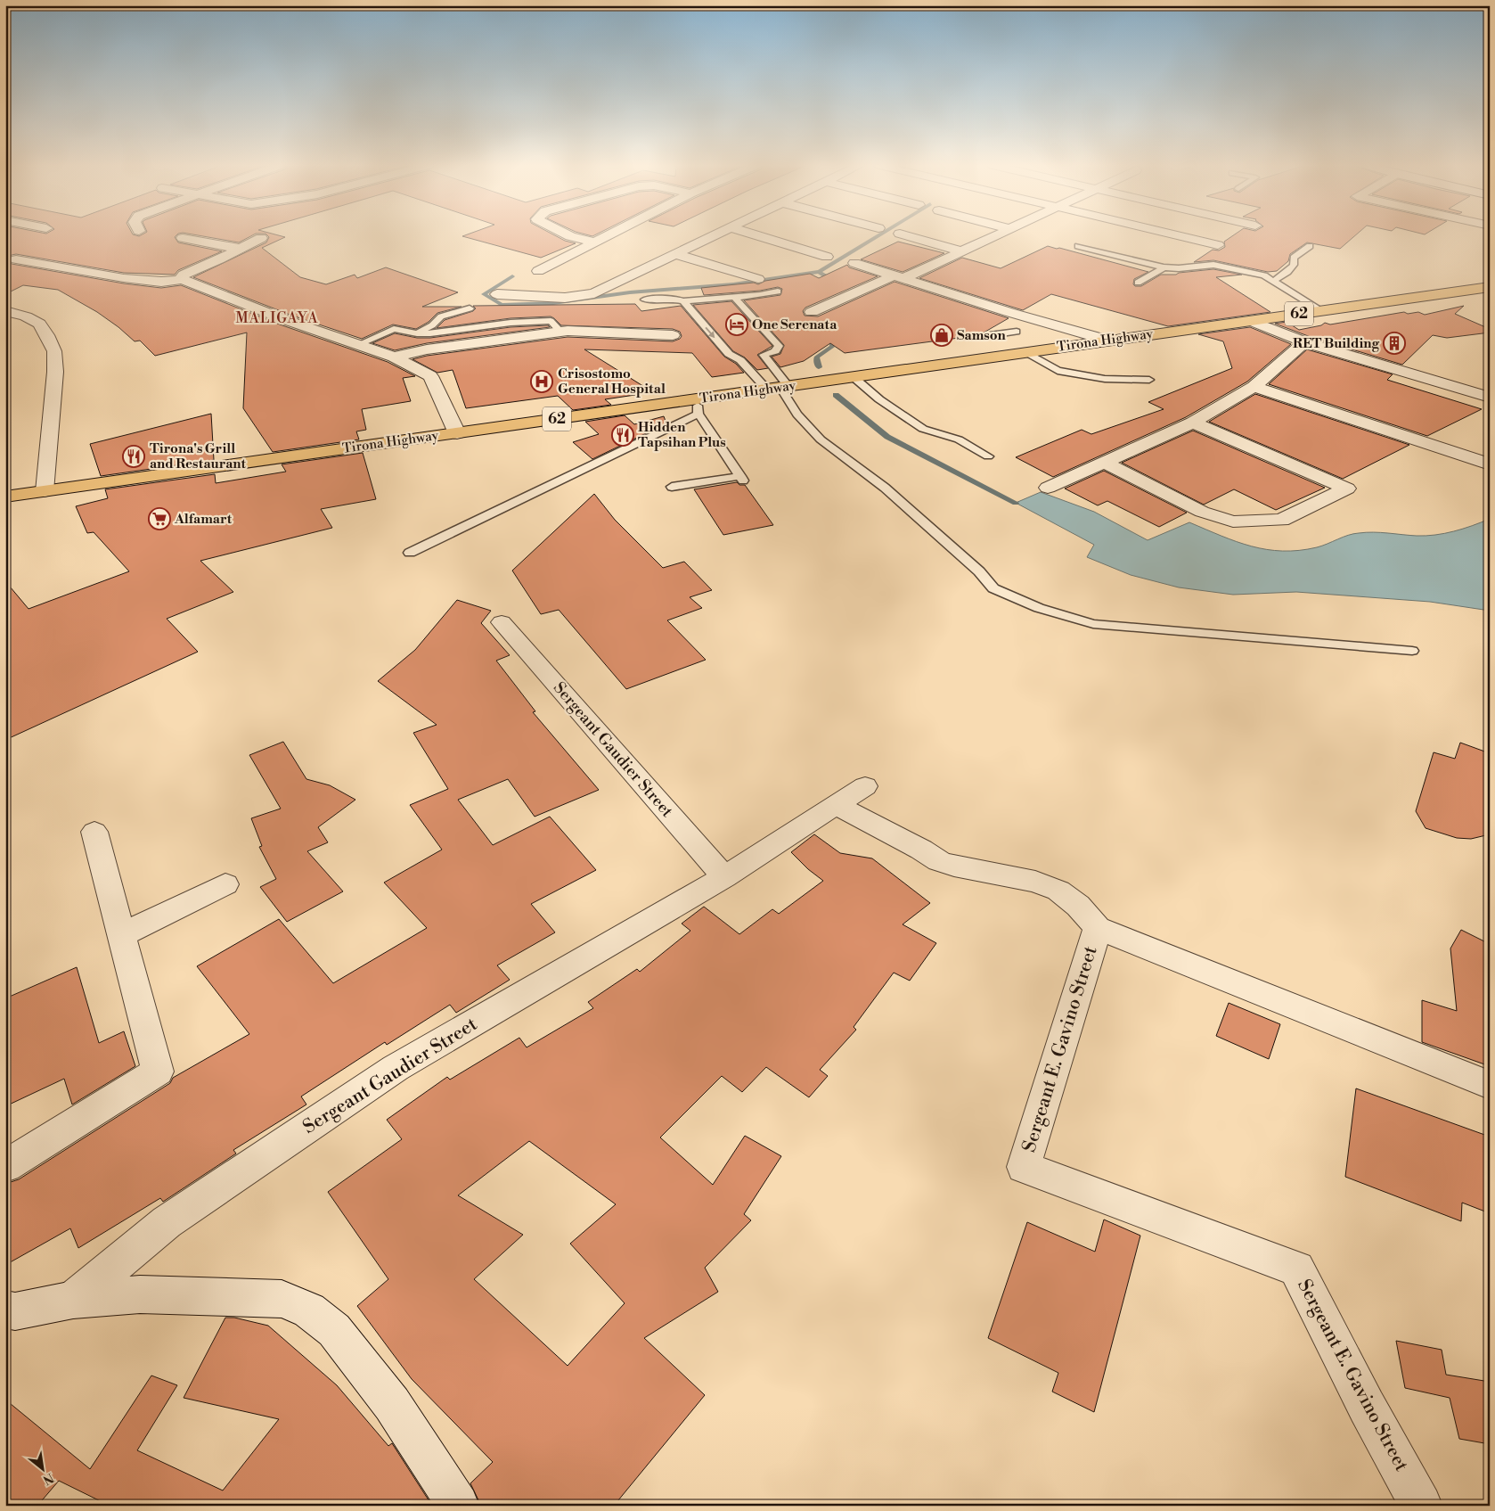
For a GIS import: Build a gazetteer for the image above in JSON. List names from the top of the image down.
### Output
{
  "streets": {
    "main road": ["62", "Tirona Highway"],
    "street": ["Sergeant Gaudier Street", "Sergeant E. Gavino Street"]
  },
  "districts": ["MALIGAYA"],
  "places": {
    "hotel": ["One Serenata"],
    "shop": ["Samson"],
    "building": ["RET Building"],
    "hospital": ["Crisostomo General Hospital"],
    "restaurant": ["Hidden Tapsihan Plus", "Tirona's Grill and Restaurant"],
    "supermarket": ["Alfamart"]
  },
  "north": "bottom right"
}
